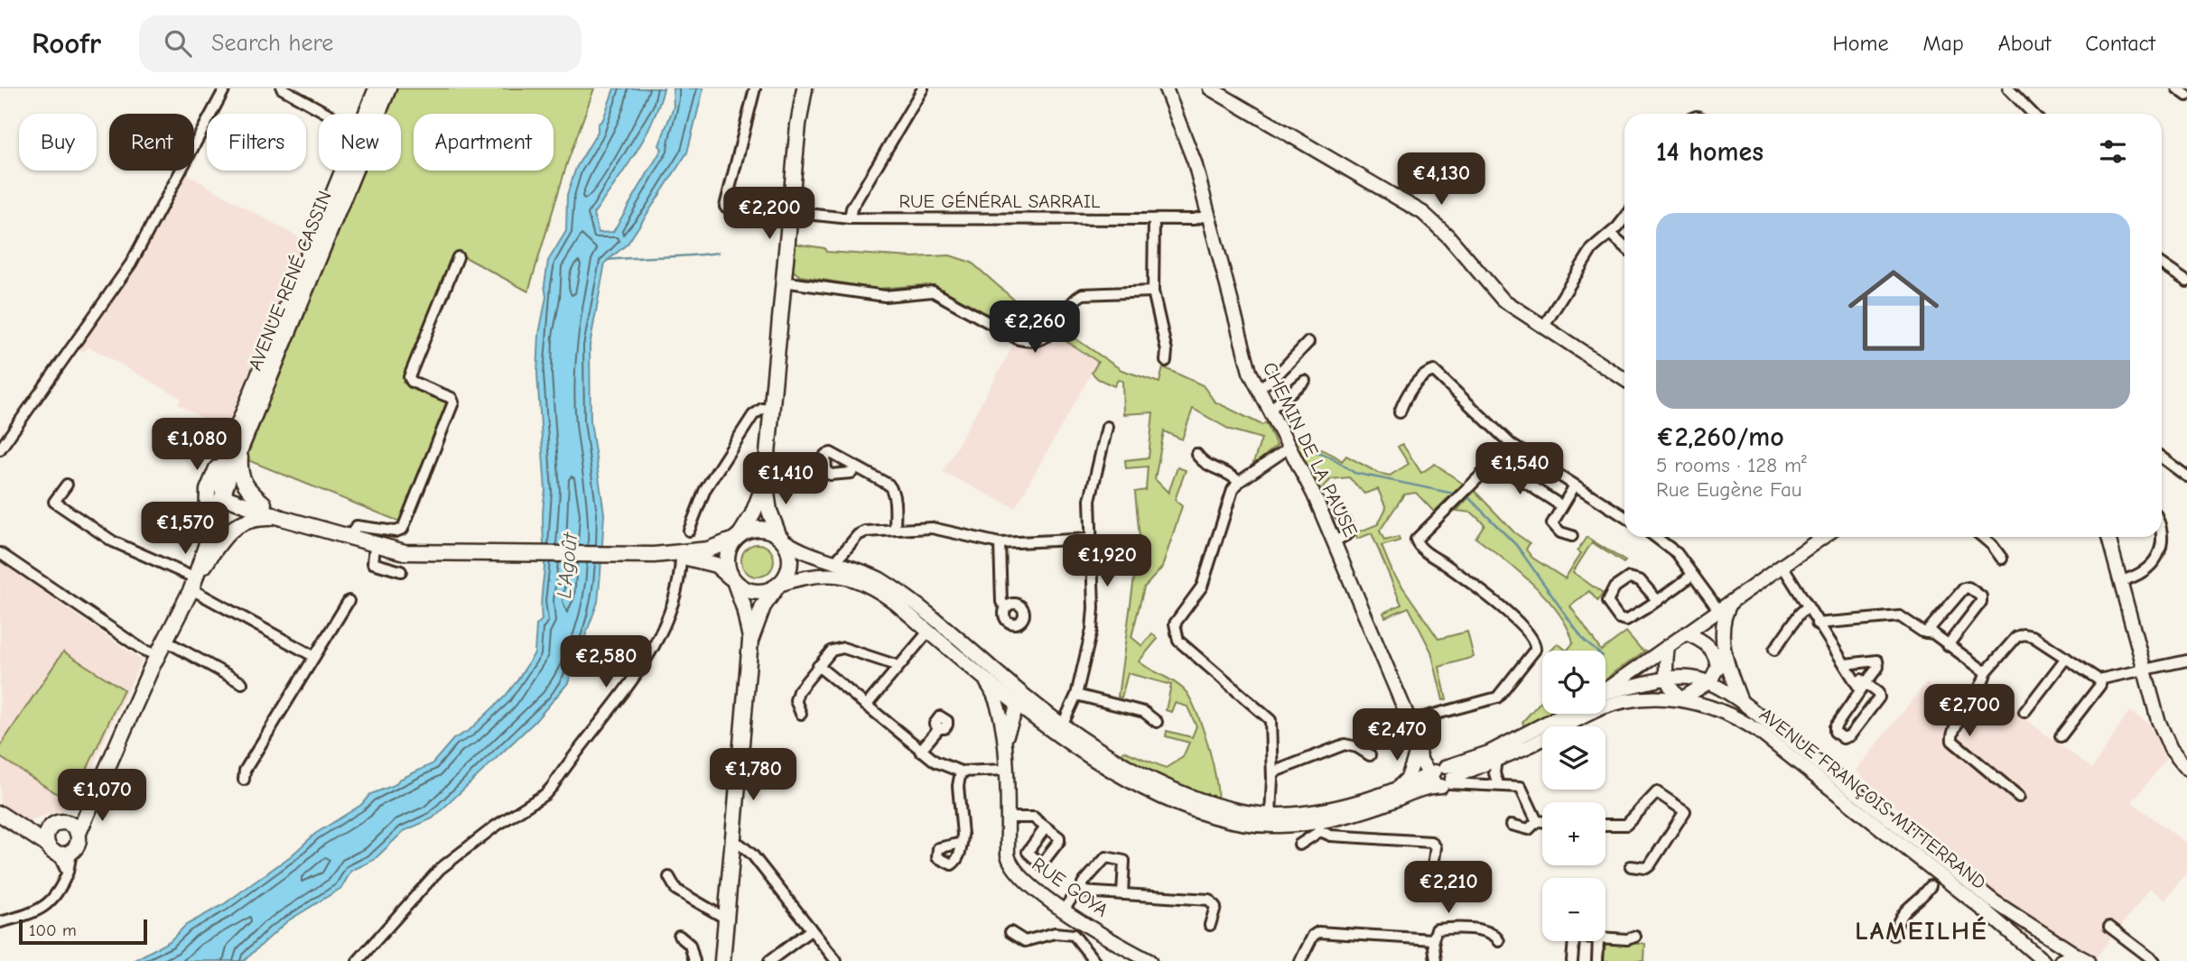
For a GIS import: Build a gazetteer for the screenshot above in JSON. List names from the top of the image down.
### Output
{
  "streets": {
    "main road": ["AVENUE RENÉ CASSIN"],
    "street": [
      "RUE GÉNÉRAL SARRAIL",
      "CHEMIN DE LA PAUSE",
      "AVENUE FRANÇOIS MITTERRAND",
      "RUE GOYA"
    ]
  },
  "crossings": [
    ["RUE GÉNÉRAL SARRAIL", "CHEMIN DE LA PAUSE"],
    ["CHEMIN DE LA PAUSE", "AVENUE FRANÇOIS MITTERRAND"],
    ["AVENUE FRANÇOIS MITTERRAND", "RUE GOYA"]
  ],
  "districts": ["LAMEILHÉ"],
  "water": ["L'Agoût"],
  "scale_bar": "100 m",
  "page": {
    "header": "Roofr",
    "search": "Search here",
    "nav": [
      "Home",
      "Map",
      "About",
      "Contact"
    ],
    "chip": [
      "Buy",
      "Rent",
      "Filters",
      "New",
      "Apartment"
    ],
    "heading": "14 homes",
    "price": [
      "€4,130",
      "€2,200",
      "€2,260",
      "€1,080",
      "€1,540",
      "€1,410",
      "€1,570",
      "€1,920",
      "€2,580",
      "€2,700",
      "€2,470",
      "€1,780",
      "€1,070",
      "€2,210"
    ],
    "list": [
      {
        "name": "€2,260/mo",
        "note": "5 rooms · 128 m² · Rue Eugène Fau"
      }
    ],
    "map_buttons": ["+", "−"],
    "scale": "100 m"
  }
}
